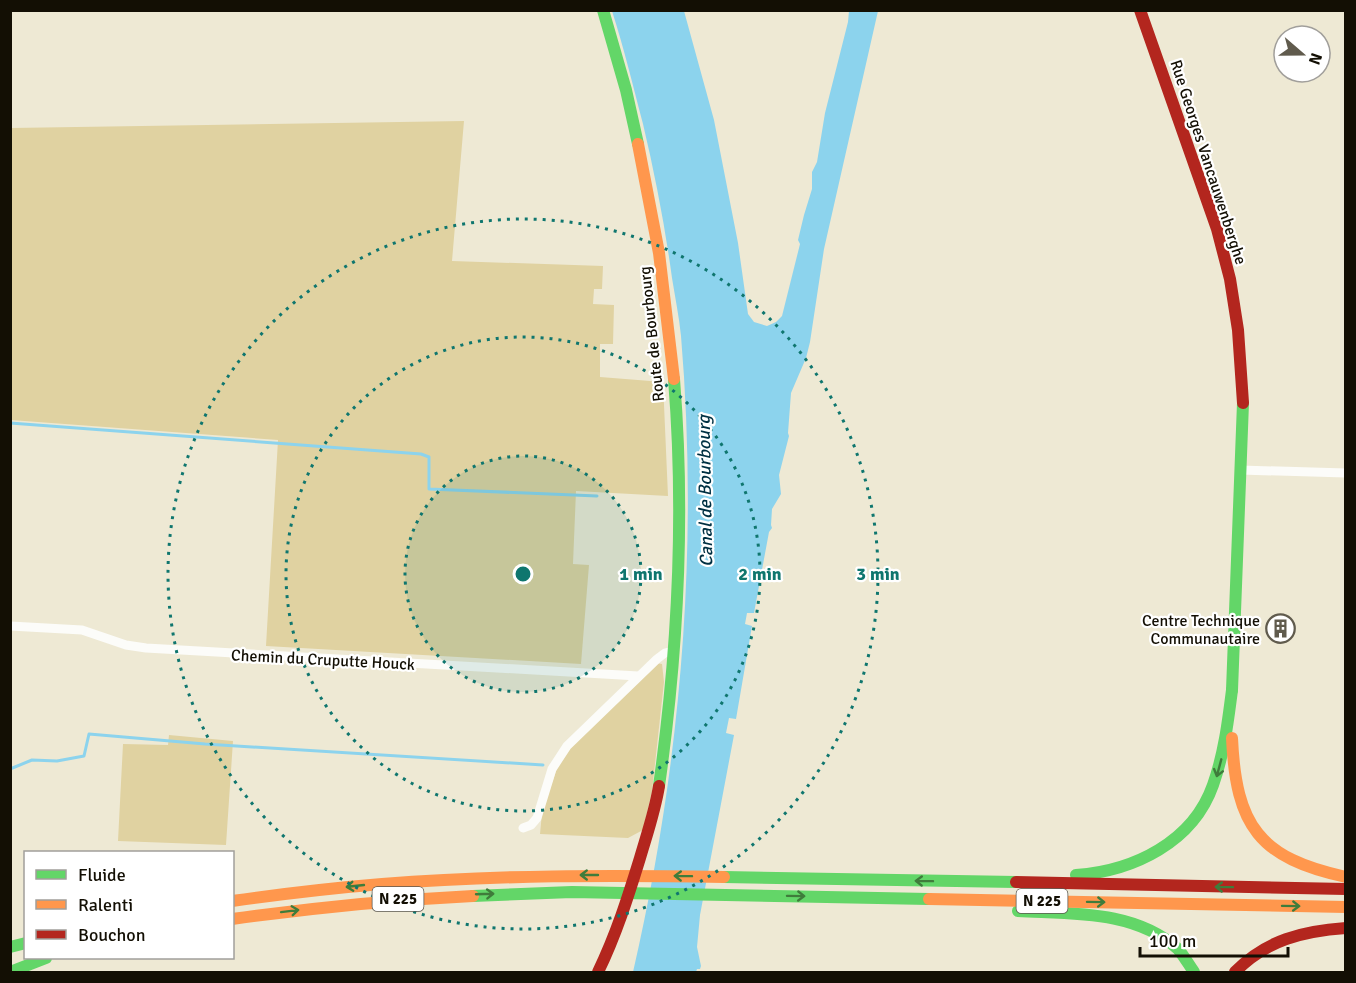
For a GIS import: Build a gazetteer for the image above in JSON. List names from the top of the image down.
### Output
{
  "streets": {
    "main road": ["Rue Georges Vancauwenberghe", "Route de Bourbourg", "N 225"],
    "street": ["Chemin du Cruputte Houck"]
  },
  "water": ["Canal de Bourbourg"],
  "places": {
    "building": ["Centre Technique Communautaire"]
  },
  "legend": ["Fluide", "Ralenti", "Bouchon"],
  "scale_bar": "100 m",
  "north": "right",
  "rings": ["1 min", "2 min", "3 min"]
}
